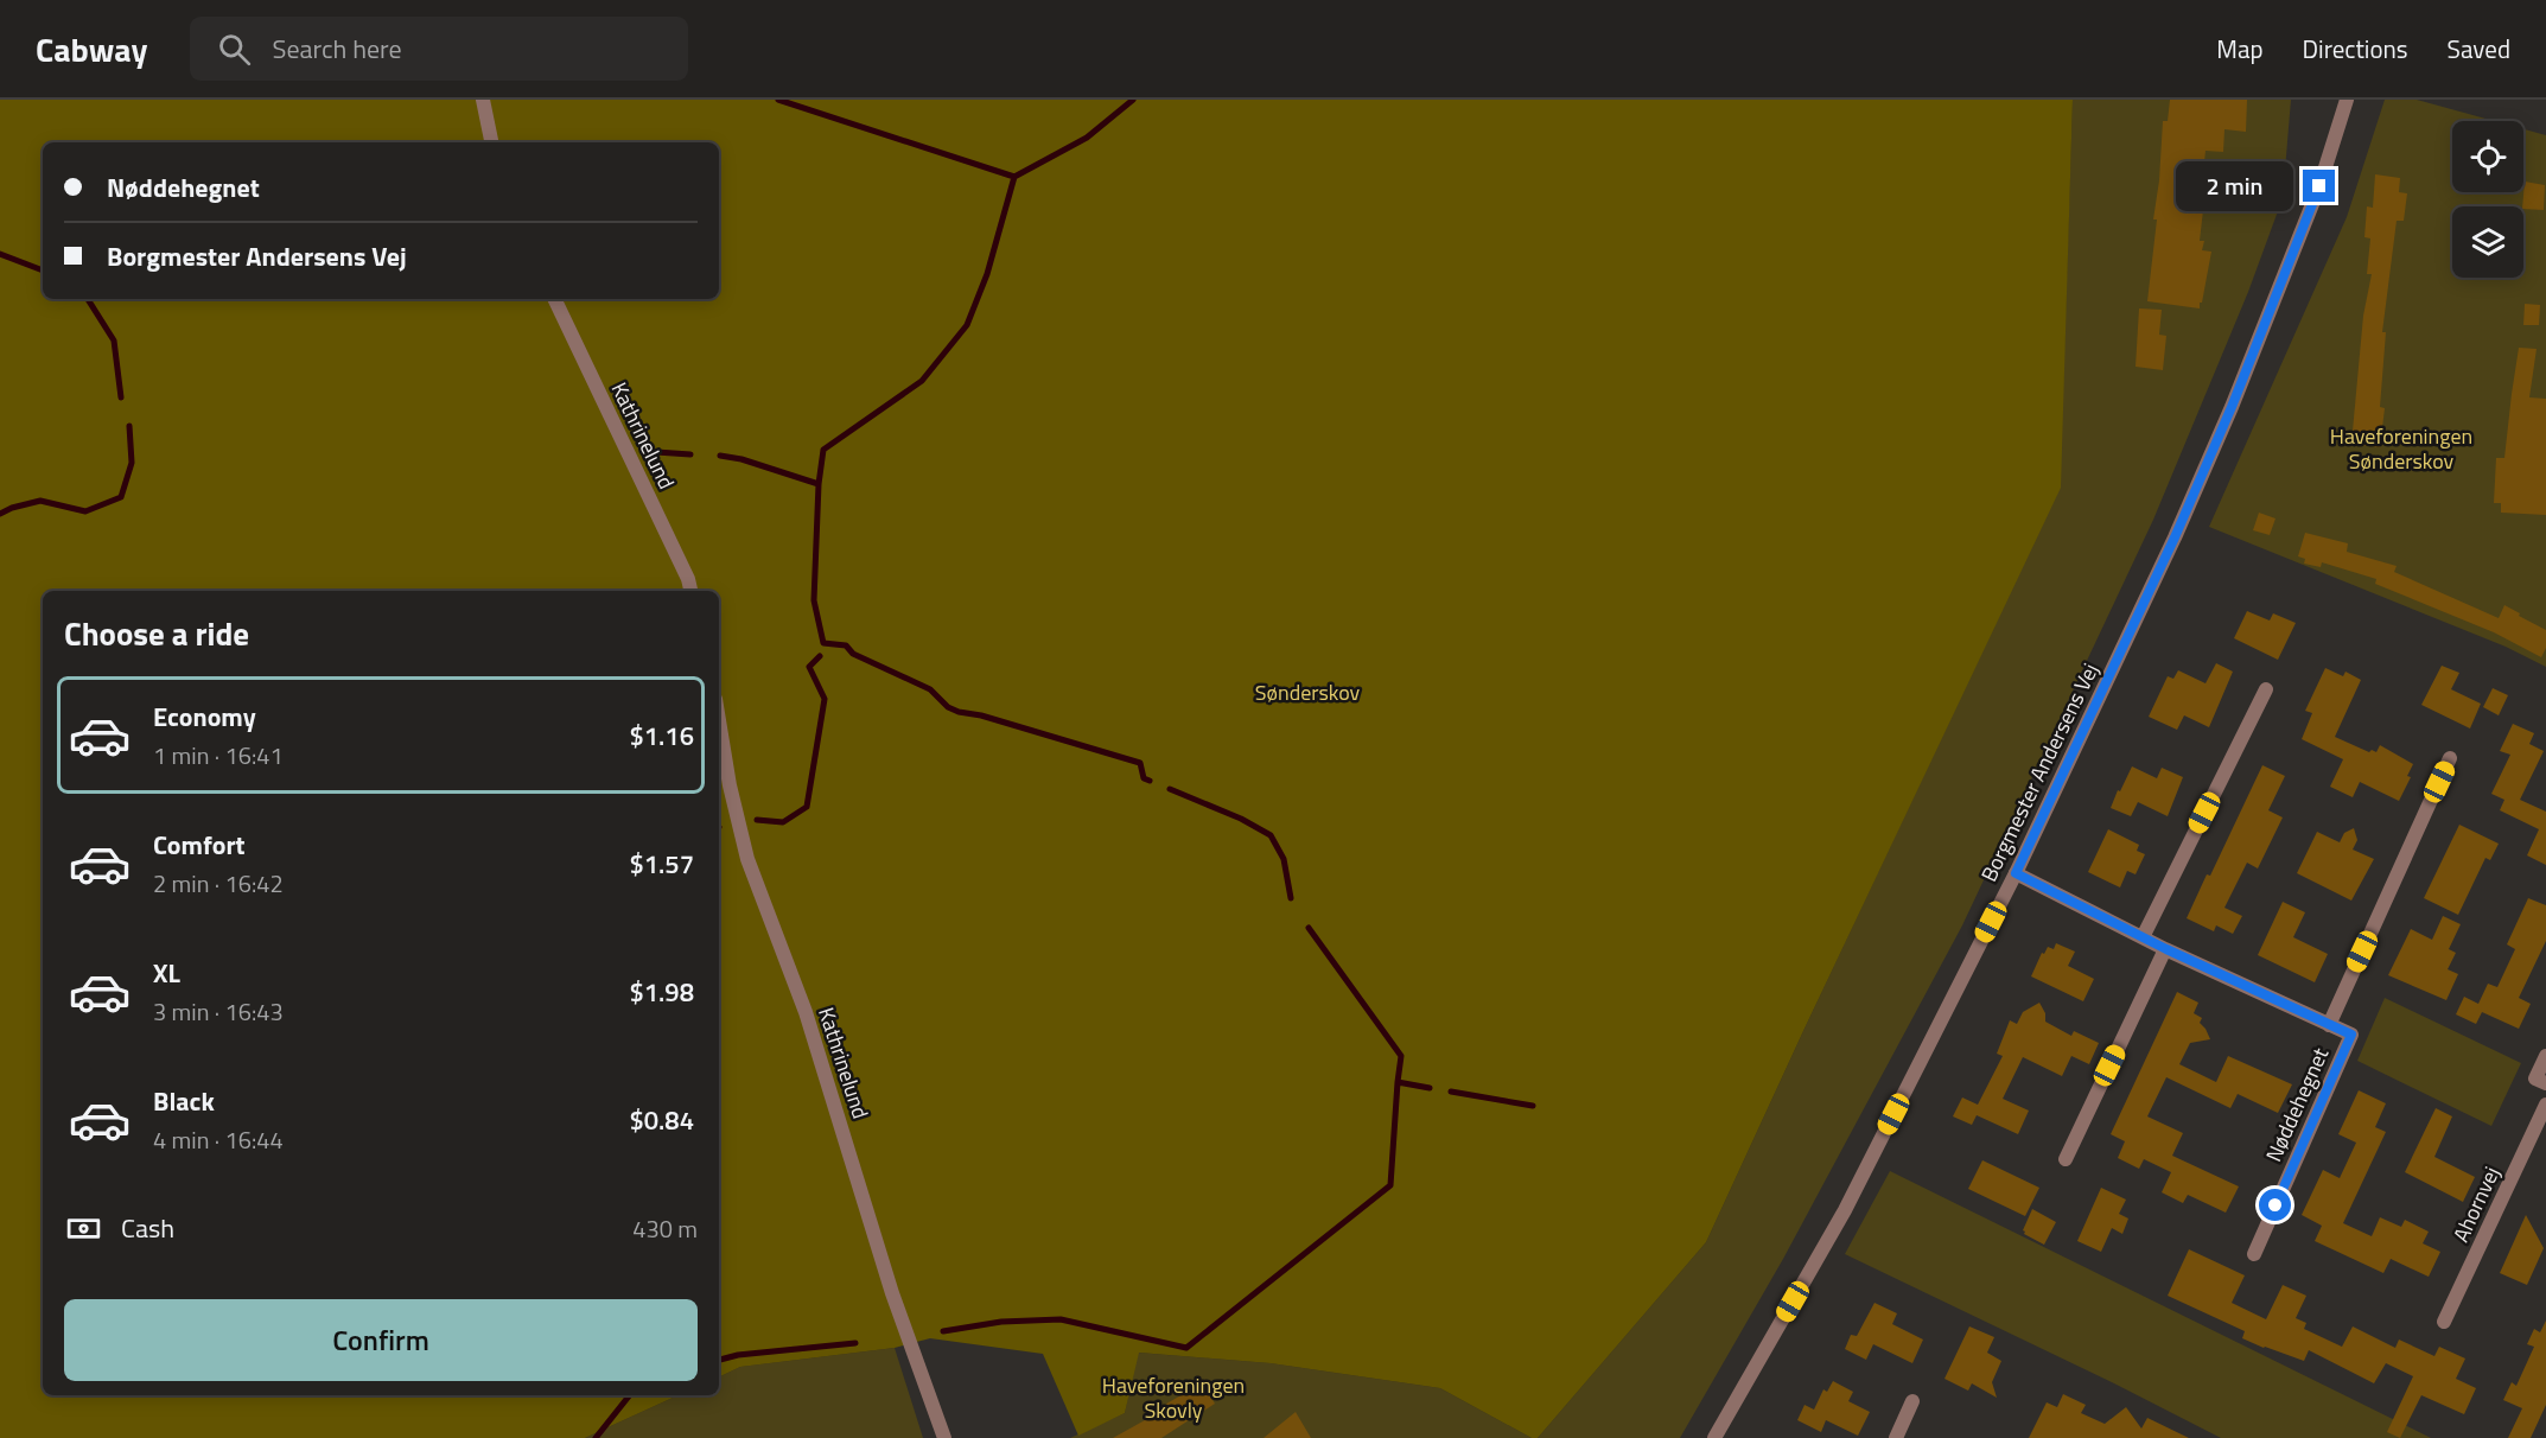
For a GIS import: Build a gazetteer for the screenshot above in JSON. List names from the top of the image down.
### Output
{
  "streets": {
    "street": [
      "Kathrinelund",
      "Borgmester Andersens Vej",
      "Nøddehegnet",
      "Ahornvej"
    ]
  },
  "crossings": [
    ["Borgmester Andersens Vej", "Nøddehegnet"]
  ],
  "parks": ["Haveforeningen Sønderskov", "Sønderskov", "Haveforeningen Skovly"],
  "page": {
    "header": "Cabway",
    "search": "Search here",
    "nav": ["Map", "Directions", "Saved"],
    "banner": ["Nøddehegnet", "Borgmester Andersens Vej"],
    "bubble": "2 min",
    "heading": "Choose a ride",
    "list": [
      {
        "name": "Economy",
        "note": "1 min · 16:41",
        "value": "$1.16"
      },
      {
        "name": "Comfort",
        "note": "2 min · 16:42",
        "value": "$1.57"
      },
      {
        "name": "XL",
        "note": "3 min · 16:43",
        "value": "$1.98"
      },
      {
        "name": "Black",
        "note": "4 min · 16:44",
        "value": "$0.84"
      }
    ],
    "pay": ["Cash", "430 m"],
    "buttons": "Confirm"
  }
}
